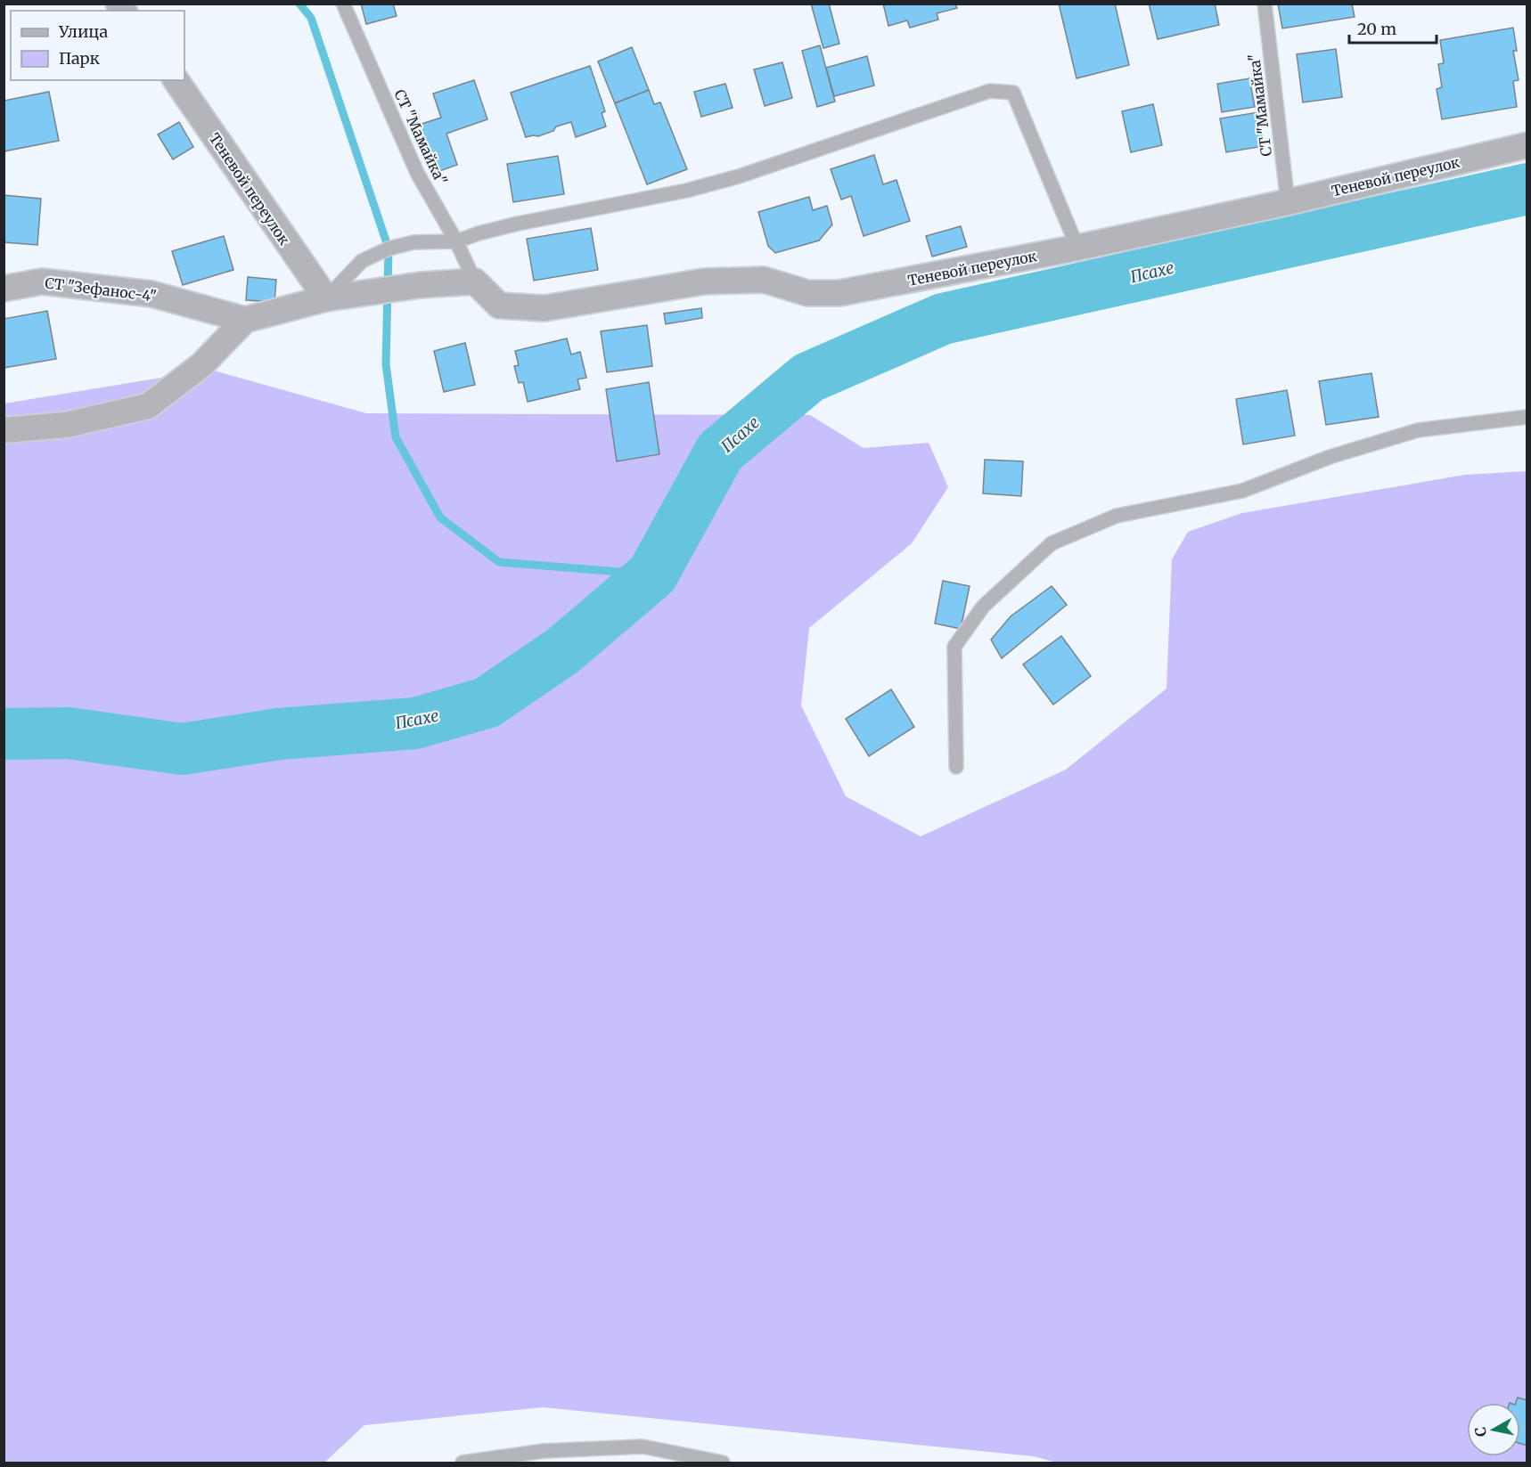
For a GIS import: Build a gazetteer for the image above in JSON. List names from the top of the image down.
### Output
{
  "streets": {
    "street": ["Теневой переулок", "СТ \"Зефанос-4\""],
    "lane": ["СТ \"Мамайка\""]
  },
  "crossings": [
    ["СТ \"Мамайка\"", "Теневой переулок"]
  ],
  "water": ["Псахе"],
  "legend": ["Улица", "Парк"],
  "scale_bar": "20 m",
  "north": "left"
}
